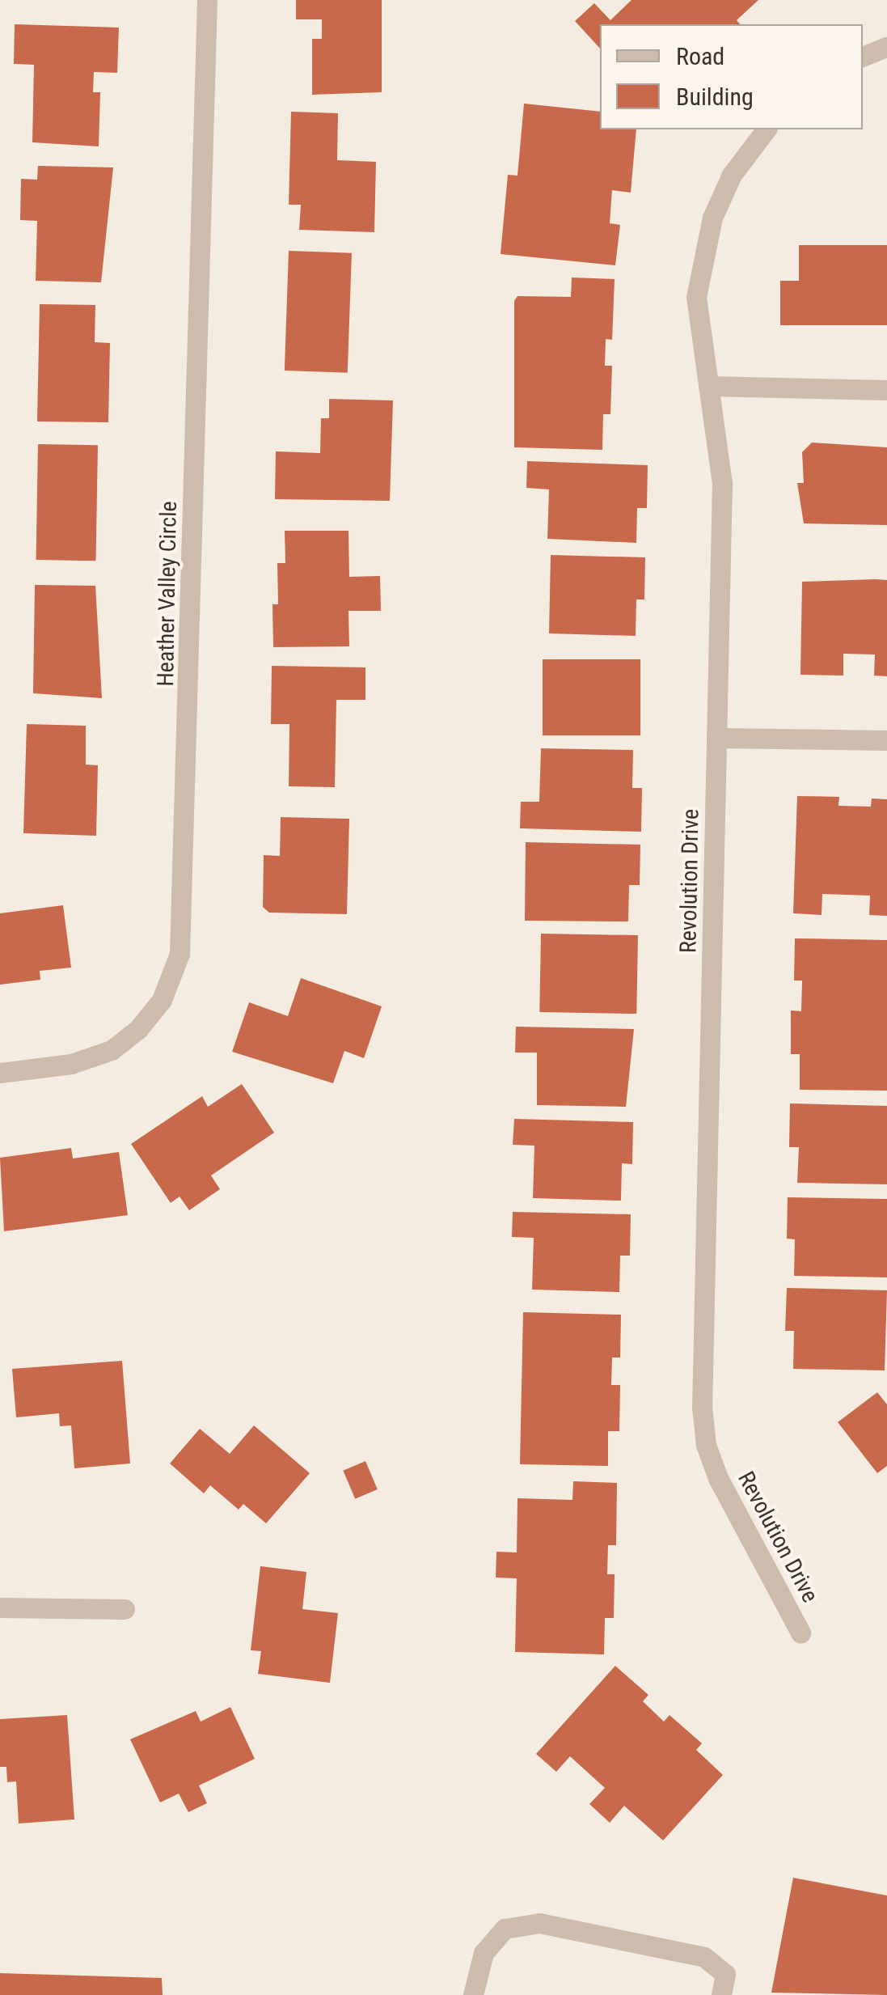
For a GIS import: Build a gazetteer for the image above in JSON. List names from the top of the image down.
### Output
{
  "streets": {
    "street": ["Heather Valley Circle", "Revolution Drive"]
  },
  "legend": ["Road", "Building"]
}
